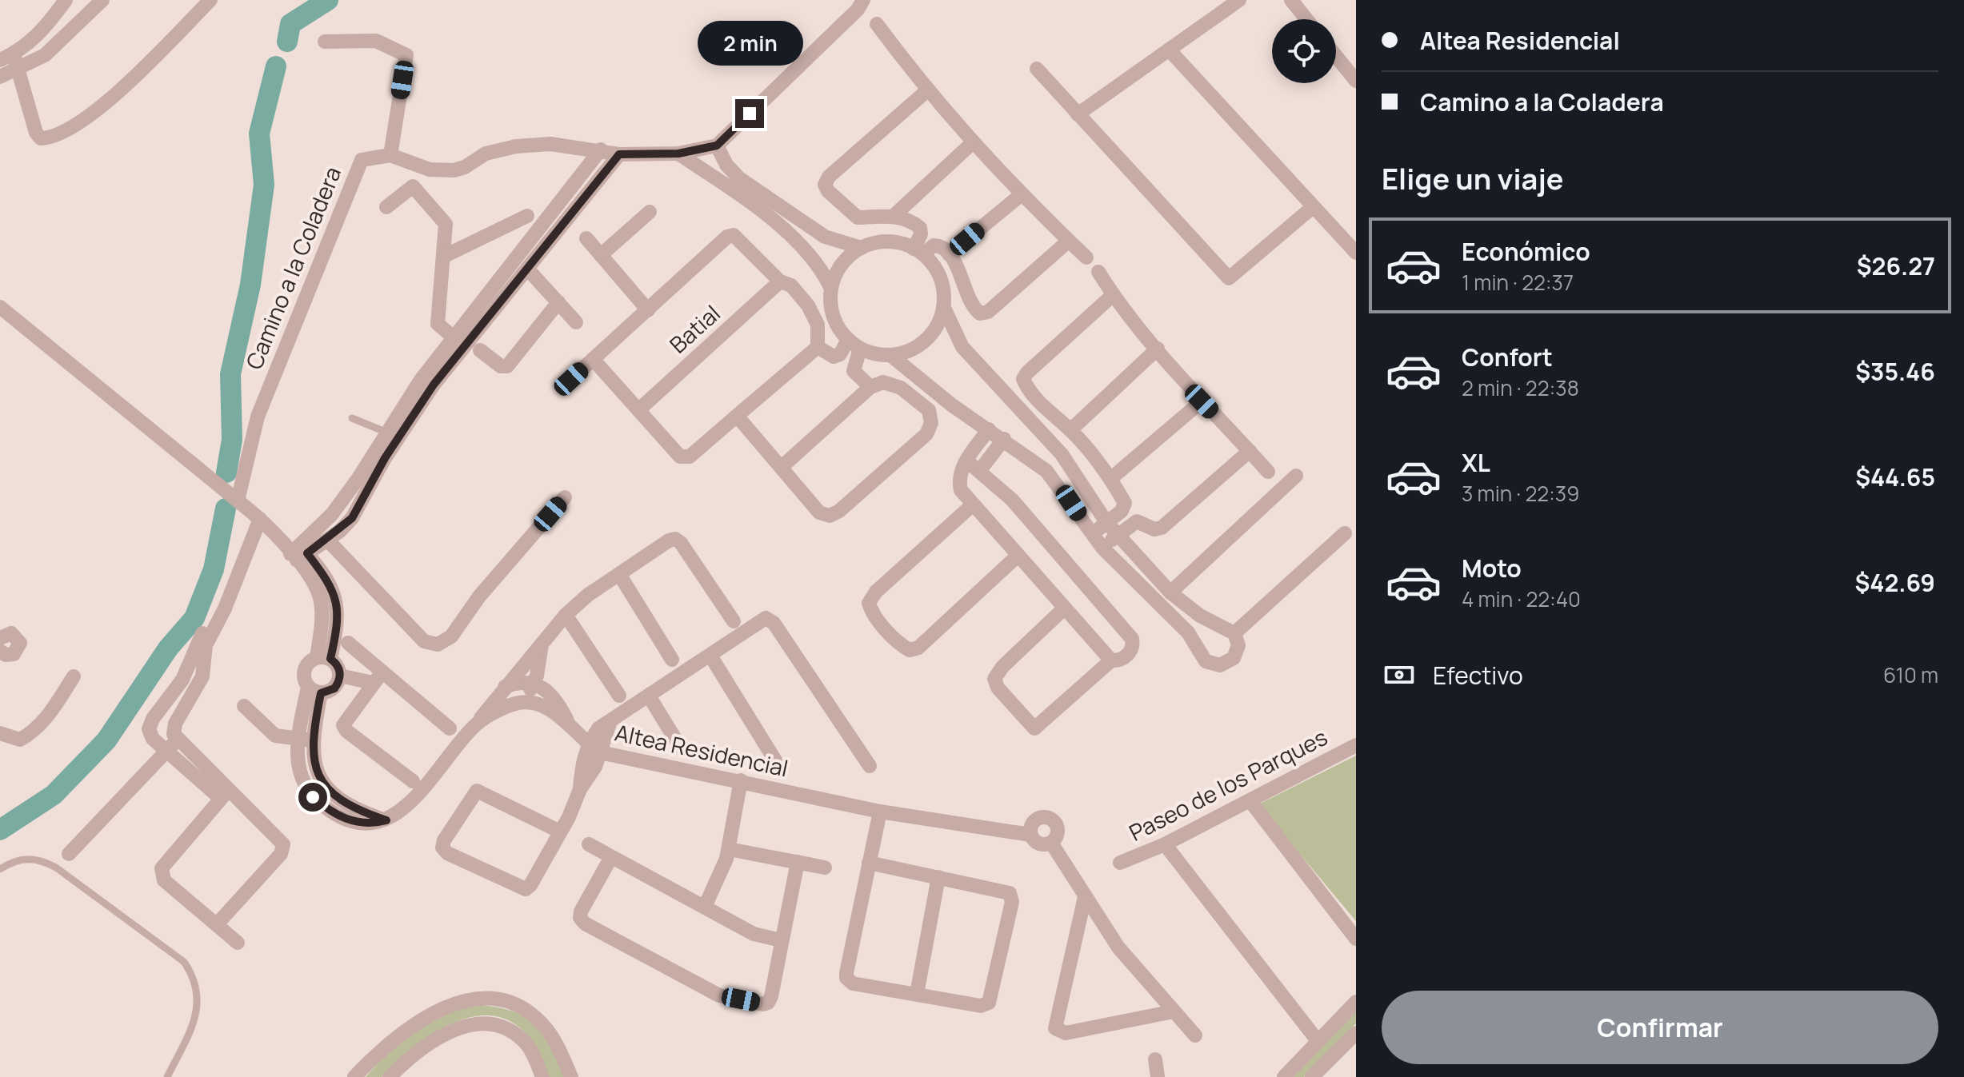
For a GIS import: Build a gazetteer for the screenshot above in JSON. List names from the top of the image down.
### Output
{
  "streets": {
    "street": [
      "Camino a la Coladera",
      "Batial",
      "Altea Residencial",
      "Paseo de los Parques"
    ]
  },
  "page": {
    "banner": ["Altea Residencial", "Camino a la Coladera"],
    "bubble": "2 min",
    "heading": "Elige un viaje",
    "list": [
      {
        "name": "Económico",
        "note": "1 min · 22:37",
        "value": "$26.27"
      },
      {
        "name": "Confort",
        "note": "2 min · 22:38",
        "value": "$35.46"
      },
      {
        "name": "XL",
        "note": "3 min · 22:39",
        "value": "$44.65"
      },
      {
        "name": "Moto",
        "note": "4 min · 22:40",
        "value": "$42.69"
      }
    ],
    "pay": ["Efectivo", "610 m"],
    "buttons": "Confirmar"
  }
}
